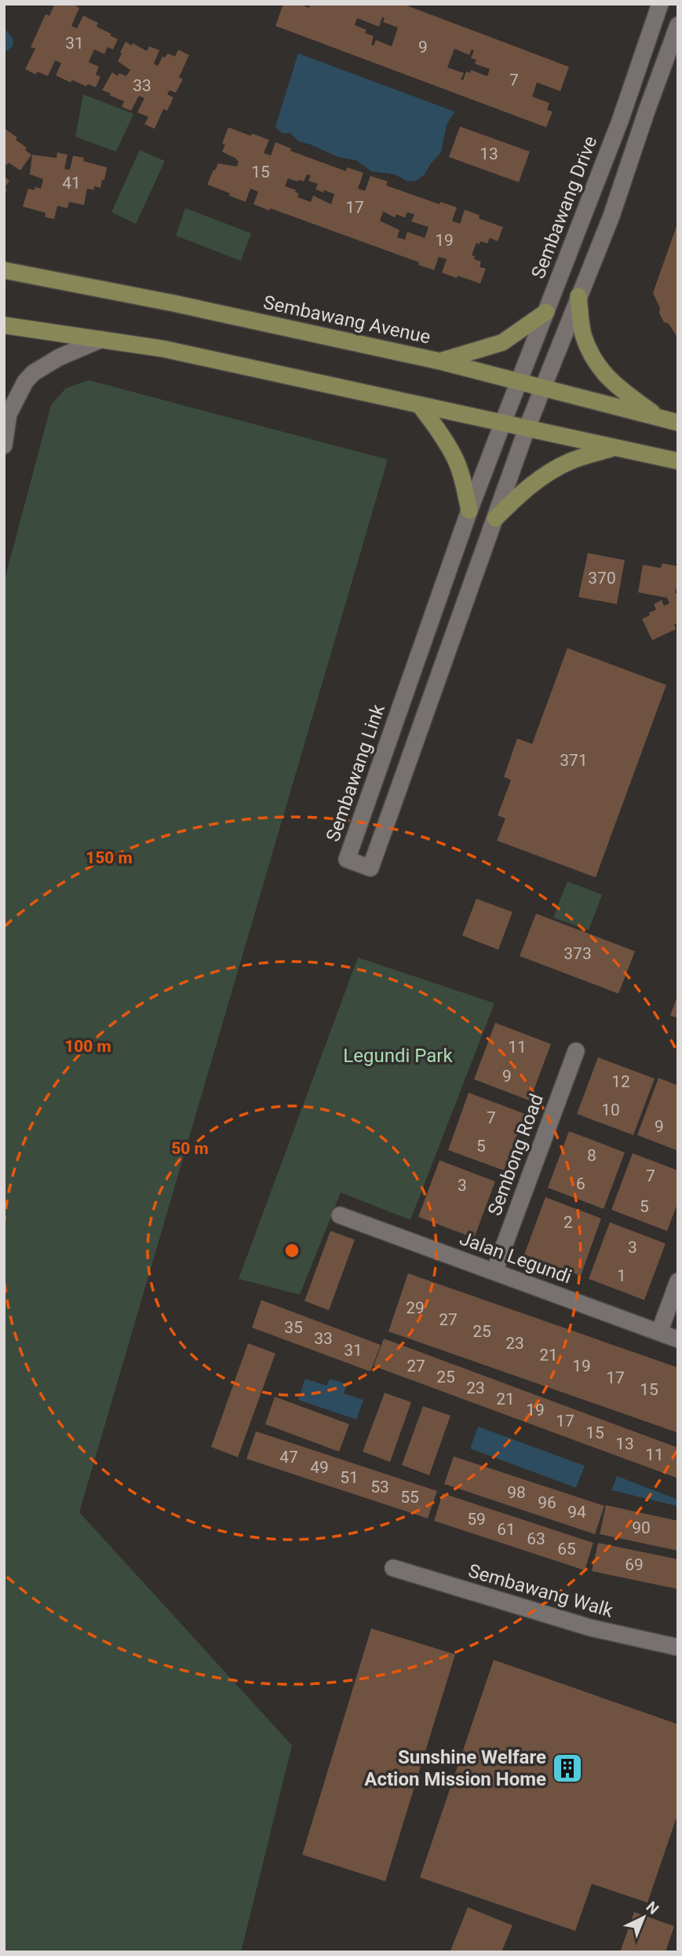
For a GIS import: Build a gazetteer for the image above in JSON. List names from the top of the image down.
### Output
{
  "streets": {
    "main road": ["Sembawang Avenue"],
    "street": [
      "Sembawang Drive",
      "Sembawang Link",
      "Sembong Road",
      "Jalan Legundi",
      "Sembawang Walk"
    ]
  },
  "crossings": [
    ["Sembawang Drive", "Sembawang Avenue"],
    ["Sembawang Drive", "Sembawang Link"],
    ["Sembong Road", "Jalan Legundi"]
  ],
  "parks": ["Legundi Park"],
  "places": {
    "building": ["Sunshine Welfare Action Mission Home"]
  },
  "house_numbers": [
    "31",
    "9",
    "7",
    "33",
    "13",
    "15",
    "41",
    "17",
    "19",
    "370",
    "371",
    "373",
    "11",
    "9",
    "12",
    "10",
    "7",
    "9",
    "5",
    "8",
    "7",
    "6",
    "3",
    "5",
    "2",
    "3",
    "1",
    "29",
    "27",
    "35",
    "25",
    "33",
    "23",
    "31",
    "21",
    "27",
    "19",
    "25",
    "17",
    "23",
    "15",
    "21",
    "19",
    "17",
    "15",
    "13",
    "11",
    "47",
    "49",
    "51",
    "53",
    "98",
    "55",
    "96",
    "94",
    "59",
    "90",
    "61",
    "63",
    "65",
    "69"
  ],
  "north": "top right",
  "rings": ["150 m", "100 m", "50 m"]
}
